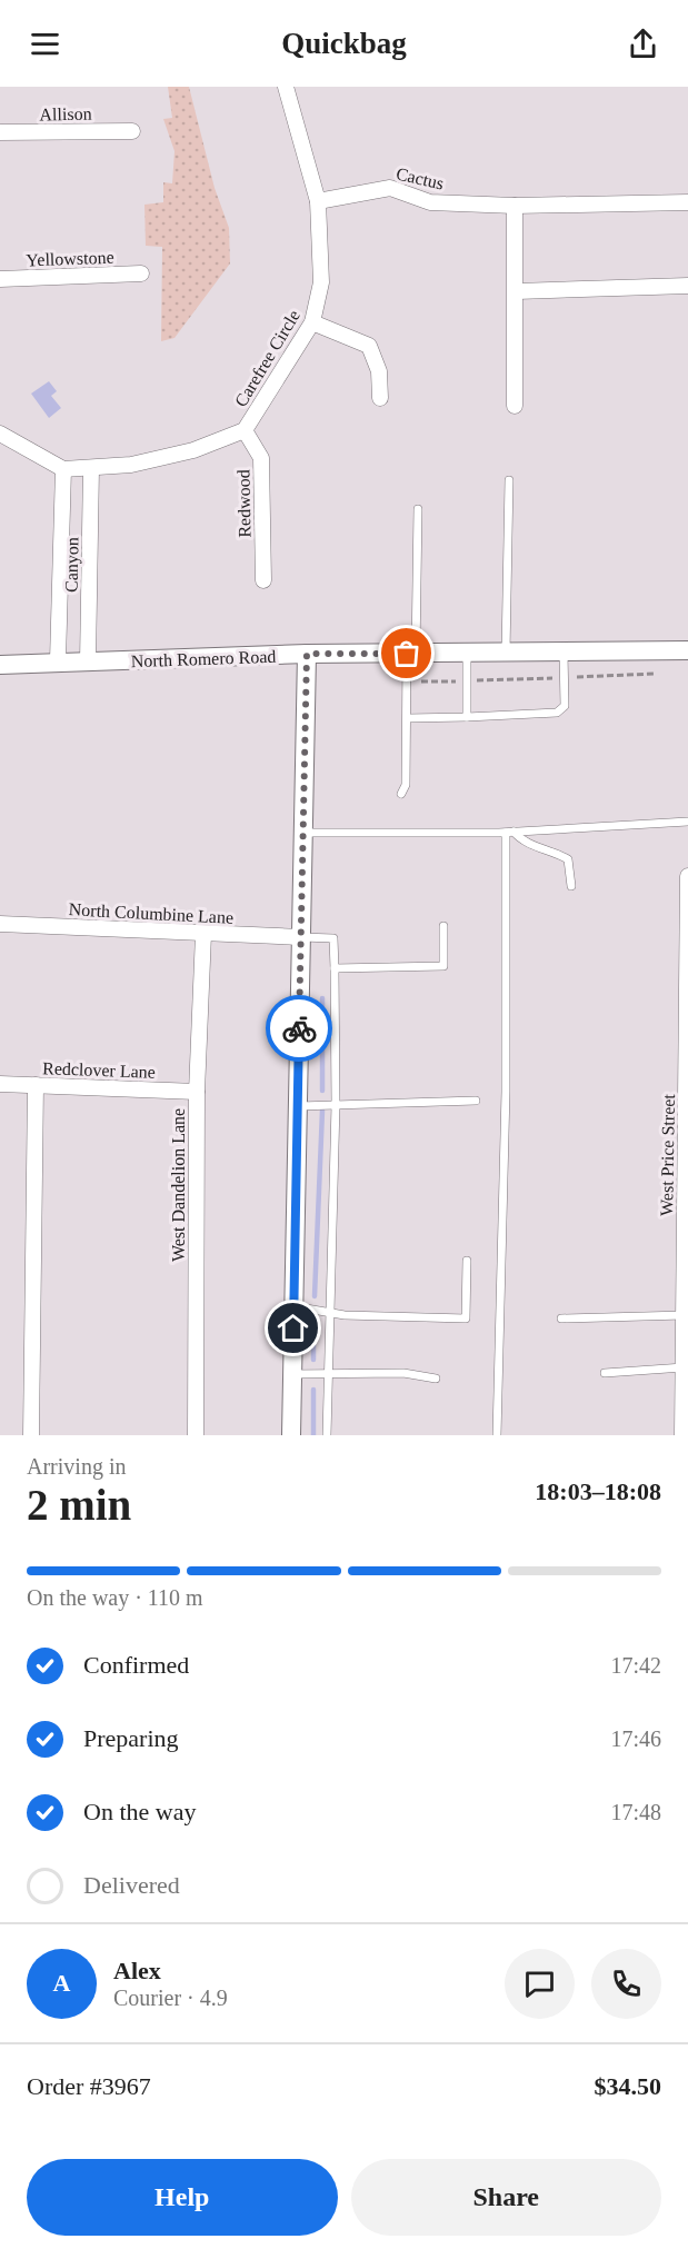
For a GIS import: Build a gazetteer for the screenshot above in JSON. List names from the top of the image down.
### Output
{
  "streets": {
    "street": [
      "Allison",
      "Cactus",
      "Yellowstone",
      "Carefree Circle",
      "Redwood",
      "Canyon",
      "North Romero Road",
      "North Columbine Lane",
      "Redclover Lane",
      "West Price Street",
      "West Dandelion Lane"
    ]
  },
  "crossings": [
    ["Cactus", "Carefree Circle"],
    ["Carefree Circle", "Redwood"],
    ["Carefree Circle", "Canyon"],
    ["Canyon", "North Romero Road"],
    ["North Columbine Lane", "West Dandelion Lane"],
    ["Redclover Lane", "West Dandelion Lane"]
  ],
  "page": {
    "header": "Quickbag",
    "heading": ["2 min", "Arriving in", "18:03–18:08"],
    "panel": [
      "Alex",
      "Courier · 4.9",
      "Order #3967",
      "$34.50"
    ],
    "bar": "On the way · 110 m",
    "list": [
      ["Confirmed", "17:42"],
      ["Preparing", "17:46"],
      ["On the way", "17:48"],
      "Delivered"
    ],
    "round": "A",
    "buttons": ["Help", "Share"]
  }
}
